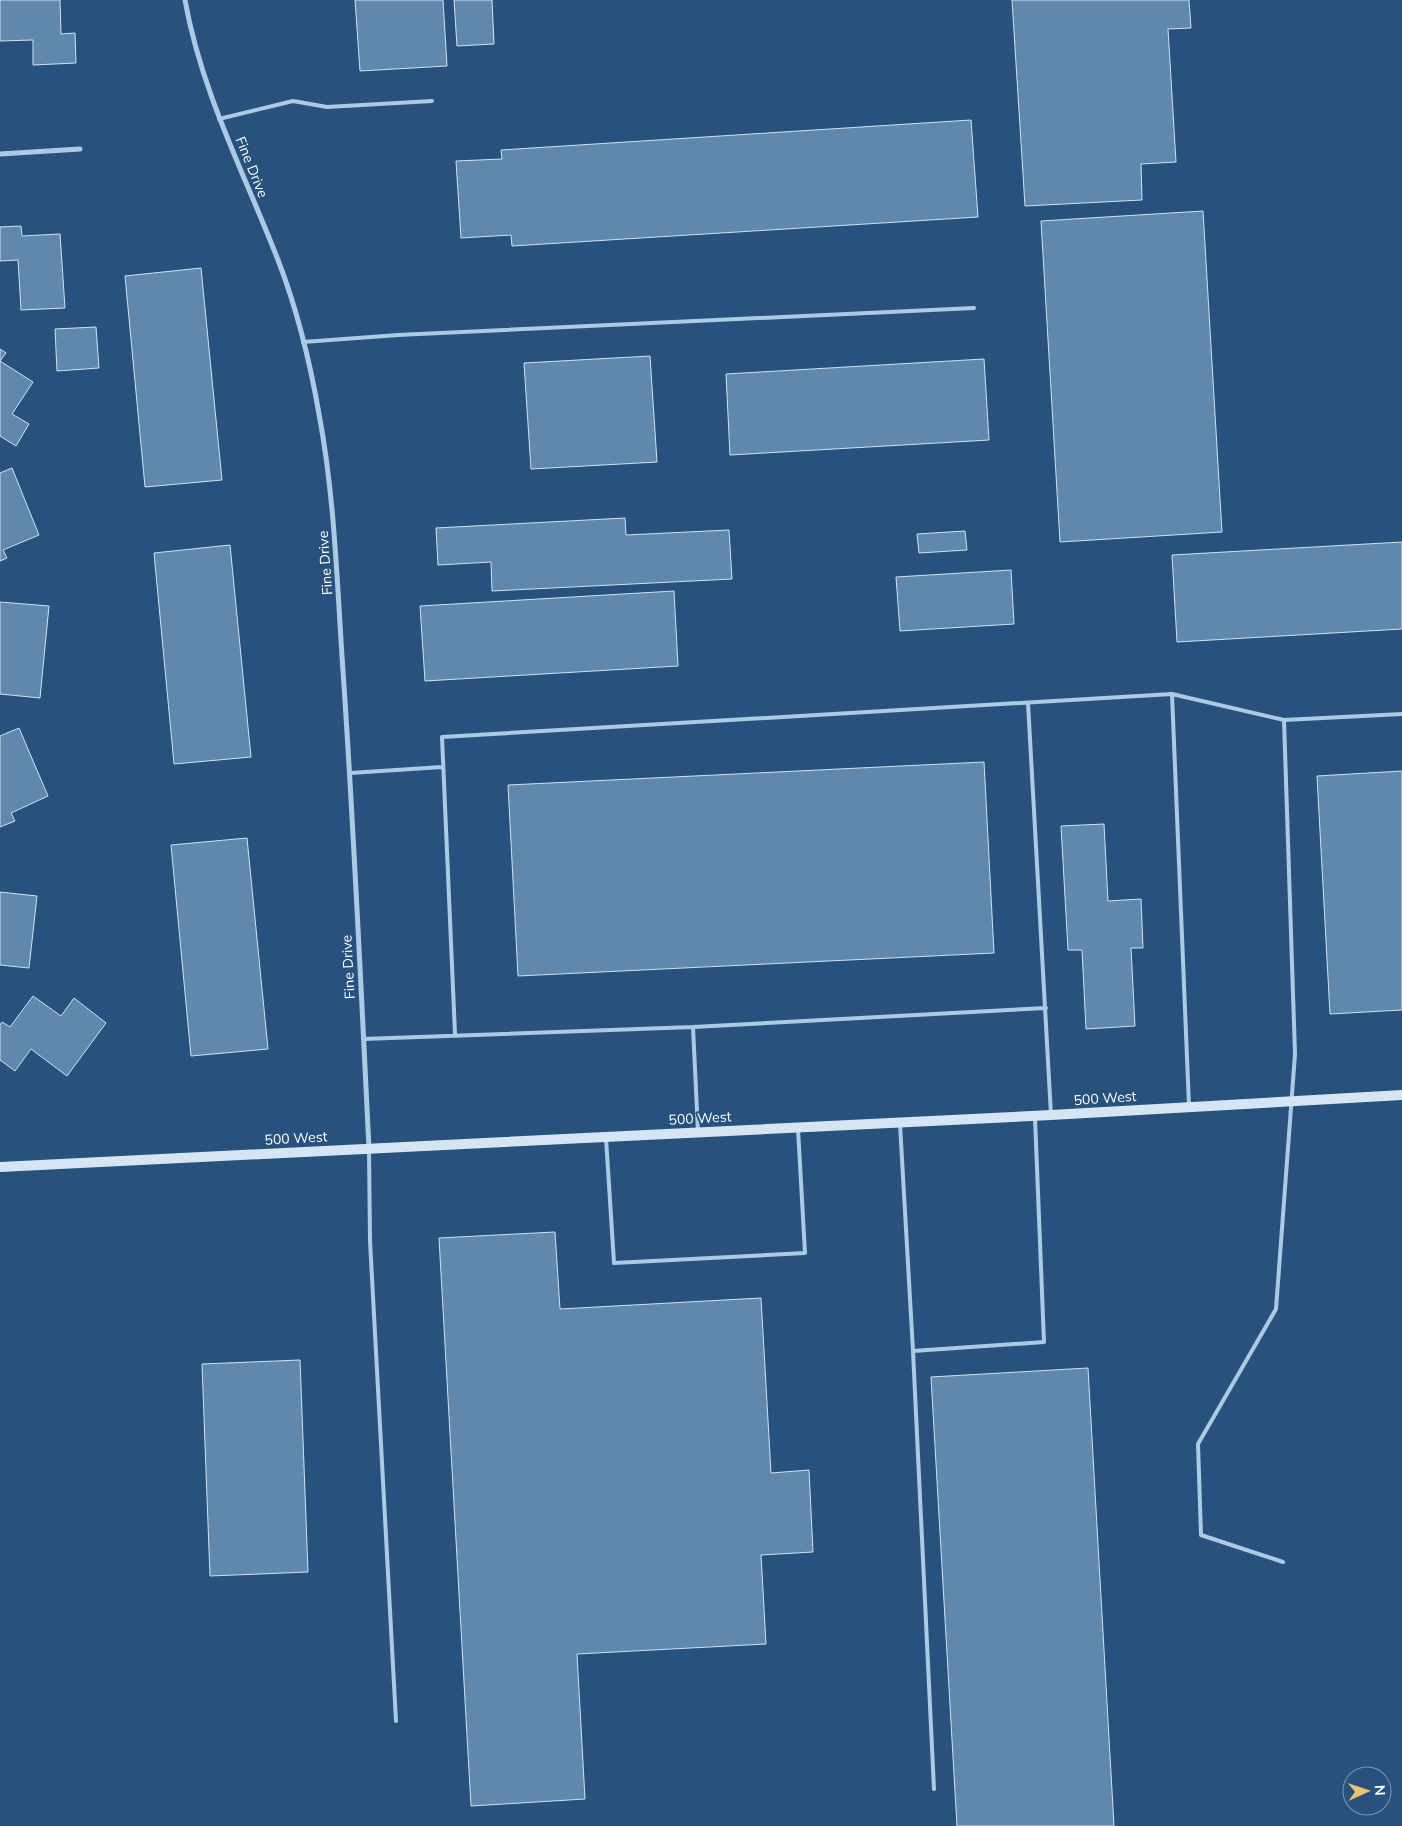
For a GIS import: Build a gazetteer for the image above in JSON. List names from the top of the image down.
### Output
{
  "streets": {
    "main road": ["500 West"],
    "street": ["Fine Drive"]
  },
  "crossings": [
    ["Fine Drive", "500 West"]
  ],
  "north": "right"
}
